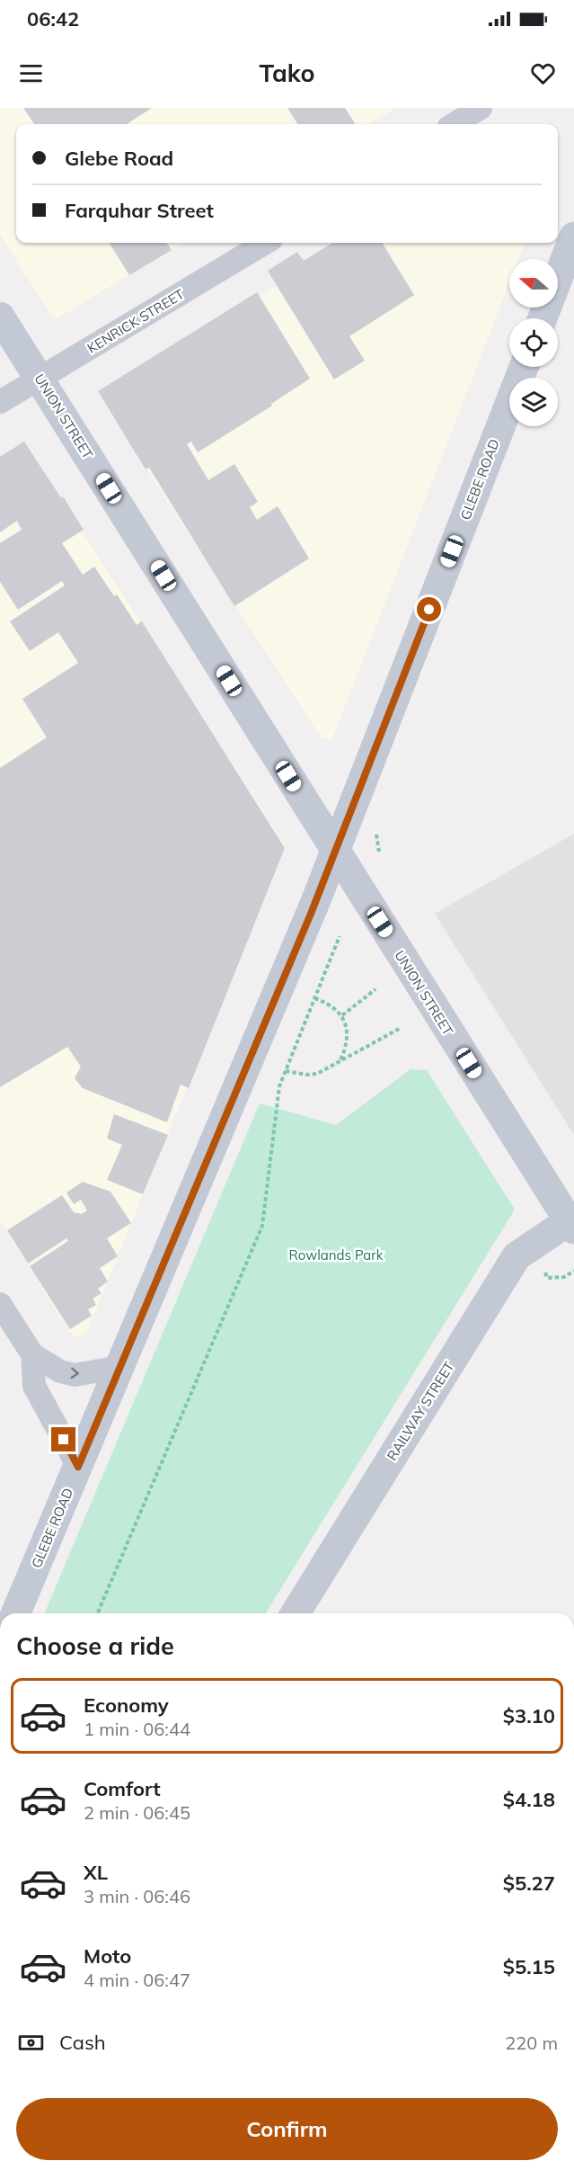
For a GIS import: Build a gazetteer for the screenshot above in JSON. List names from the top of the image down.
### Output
{
  "streets": {
    "main road": ["UNION STREET", "GLEBE ROAD", "RAILWAY STREET"],
    "street": ["KENRICK STREET"]
  },
  "crossings": [
    ["KENRICK STREET", "UNION STREET"],
    ["UNION STREET", "GLEBE ROAD"],
    ["UNION STREET", "RAILWAY STREET"]
  ],
  "parks": ["Rowlands Park"],
  "north": "left",
  "page": {
    "status": "06:42",
    "header": "Tako",
    "banner": ["Glebe Road", "Farquhar Street"],
    "heading": "Choose a ride",
    "list": [
      {
        "name": "Economy",
        "note": "1 min · 06:44",
        "value": "$3.10"
      },
      {
        "name": "Comfort",
        "note": "2 min · 06:45",
        "value": "$4.18"
      },
      {
        "name": "XL",
        "note": "3 min · 06:46",
        "value": "$5.27"
      },
      {
        "name": "Moto",
        "note": "4 min · 06:47",
        "value": "$5.15"
      }
    ],
    "pay": ["Cash", "220 m"],
    "buttons": "Confirm"
  }
}
